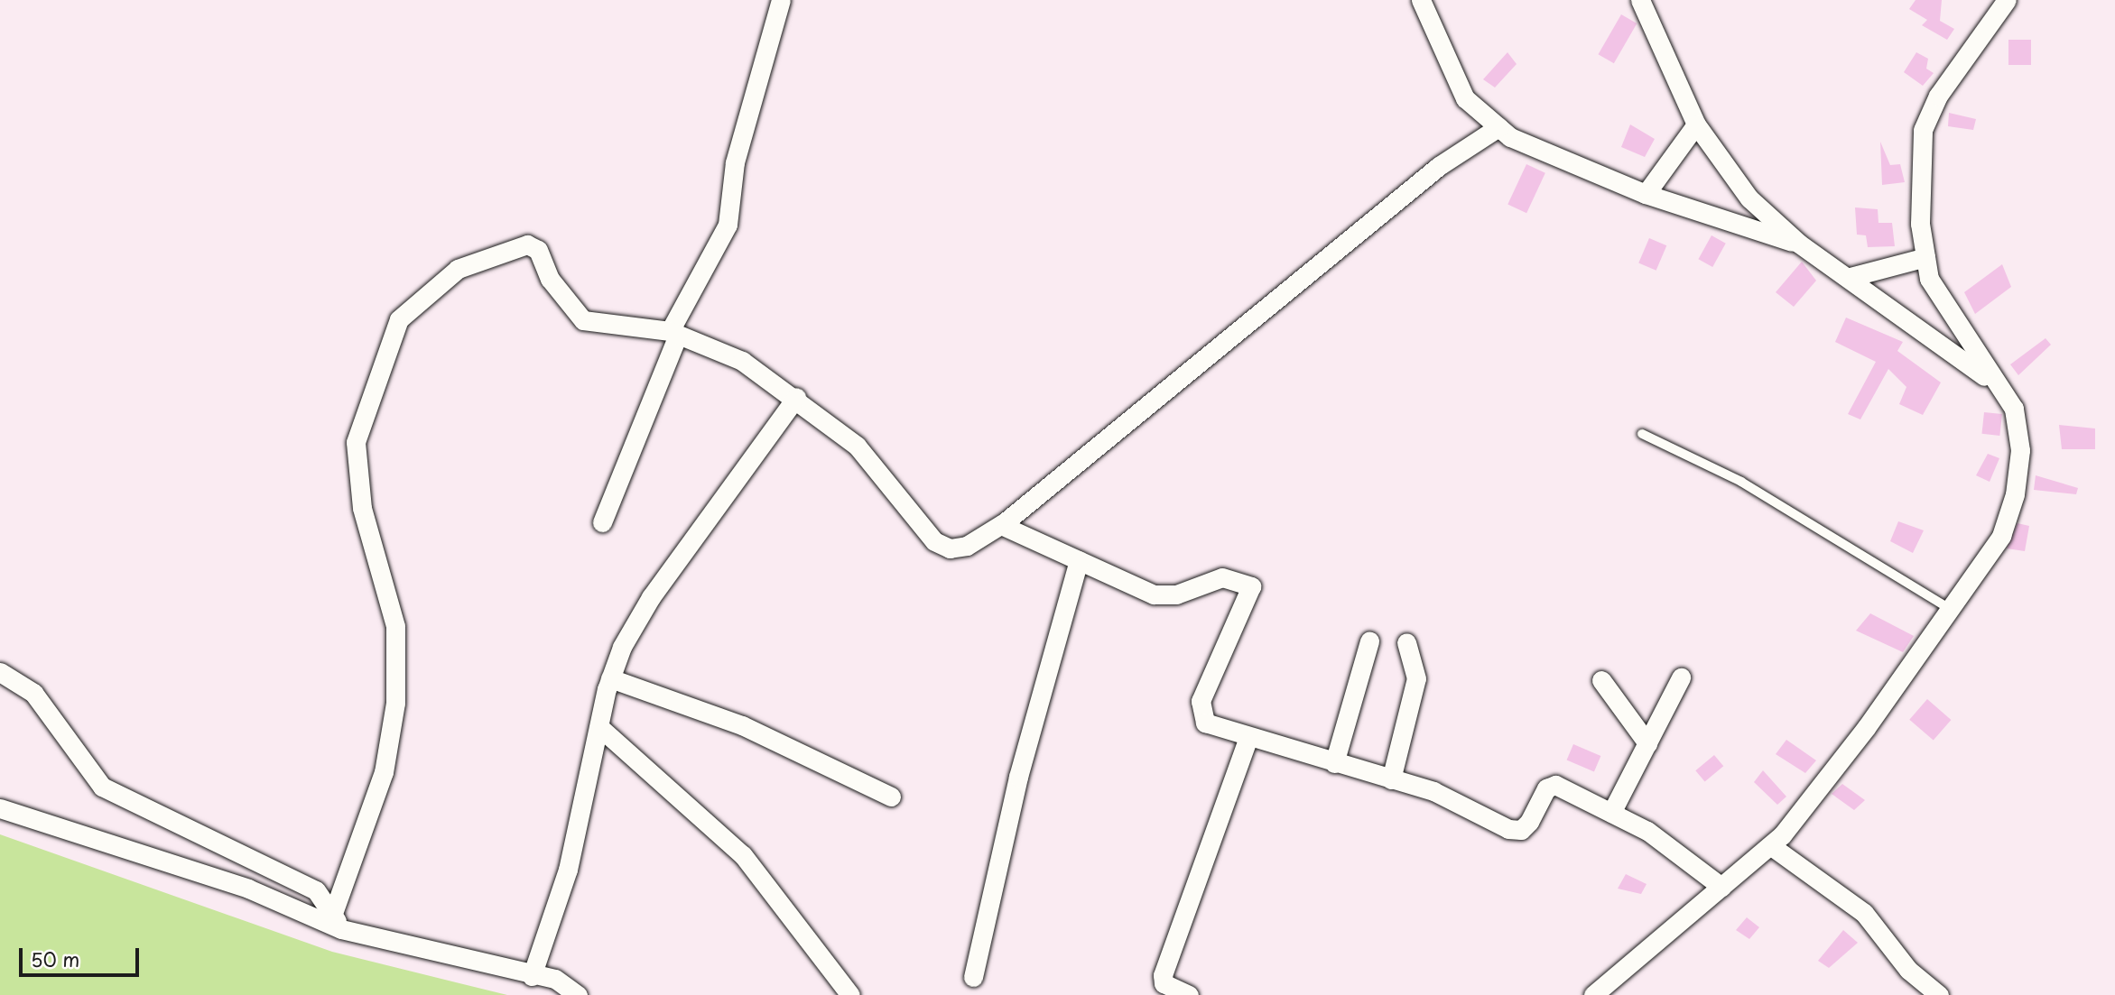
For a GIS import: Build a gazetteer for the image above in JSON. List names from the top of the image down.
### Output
{
  "scale_bar": "50 m"
}
